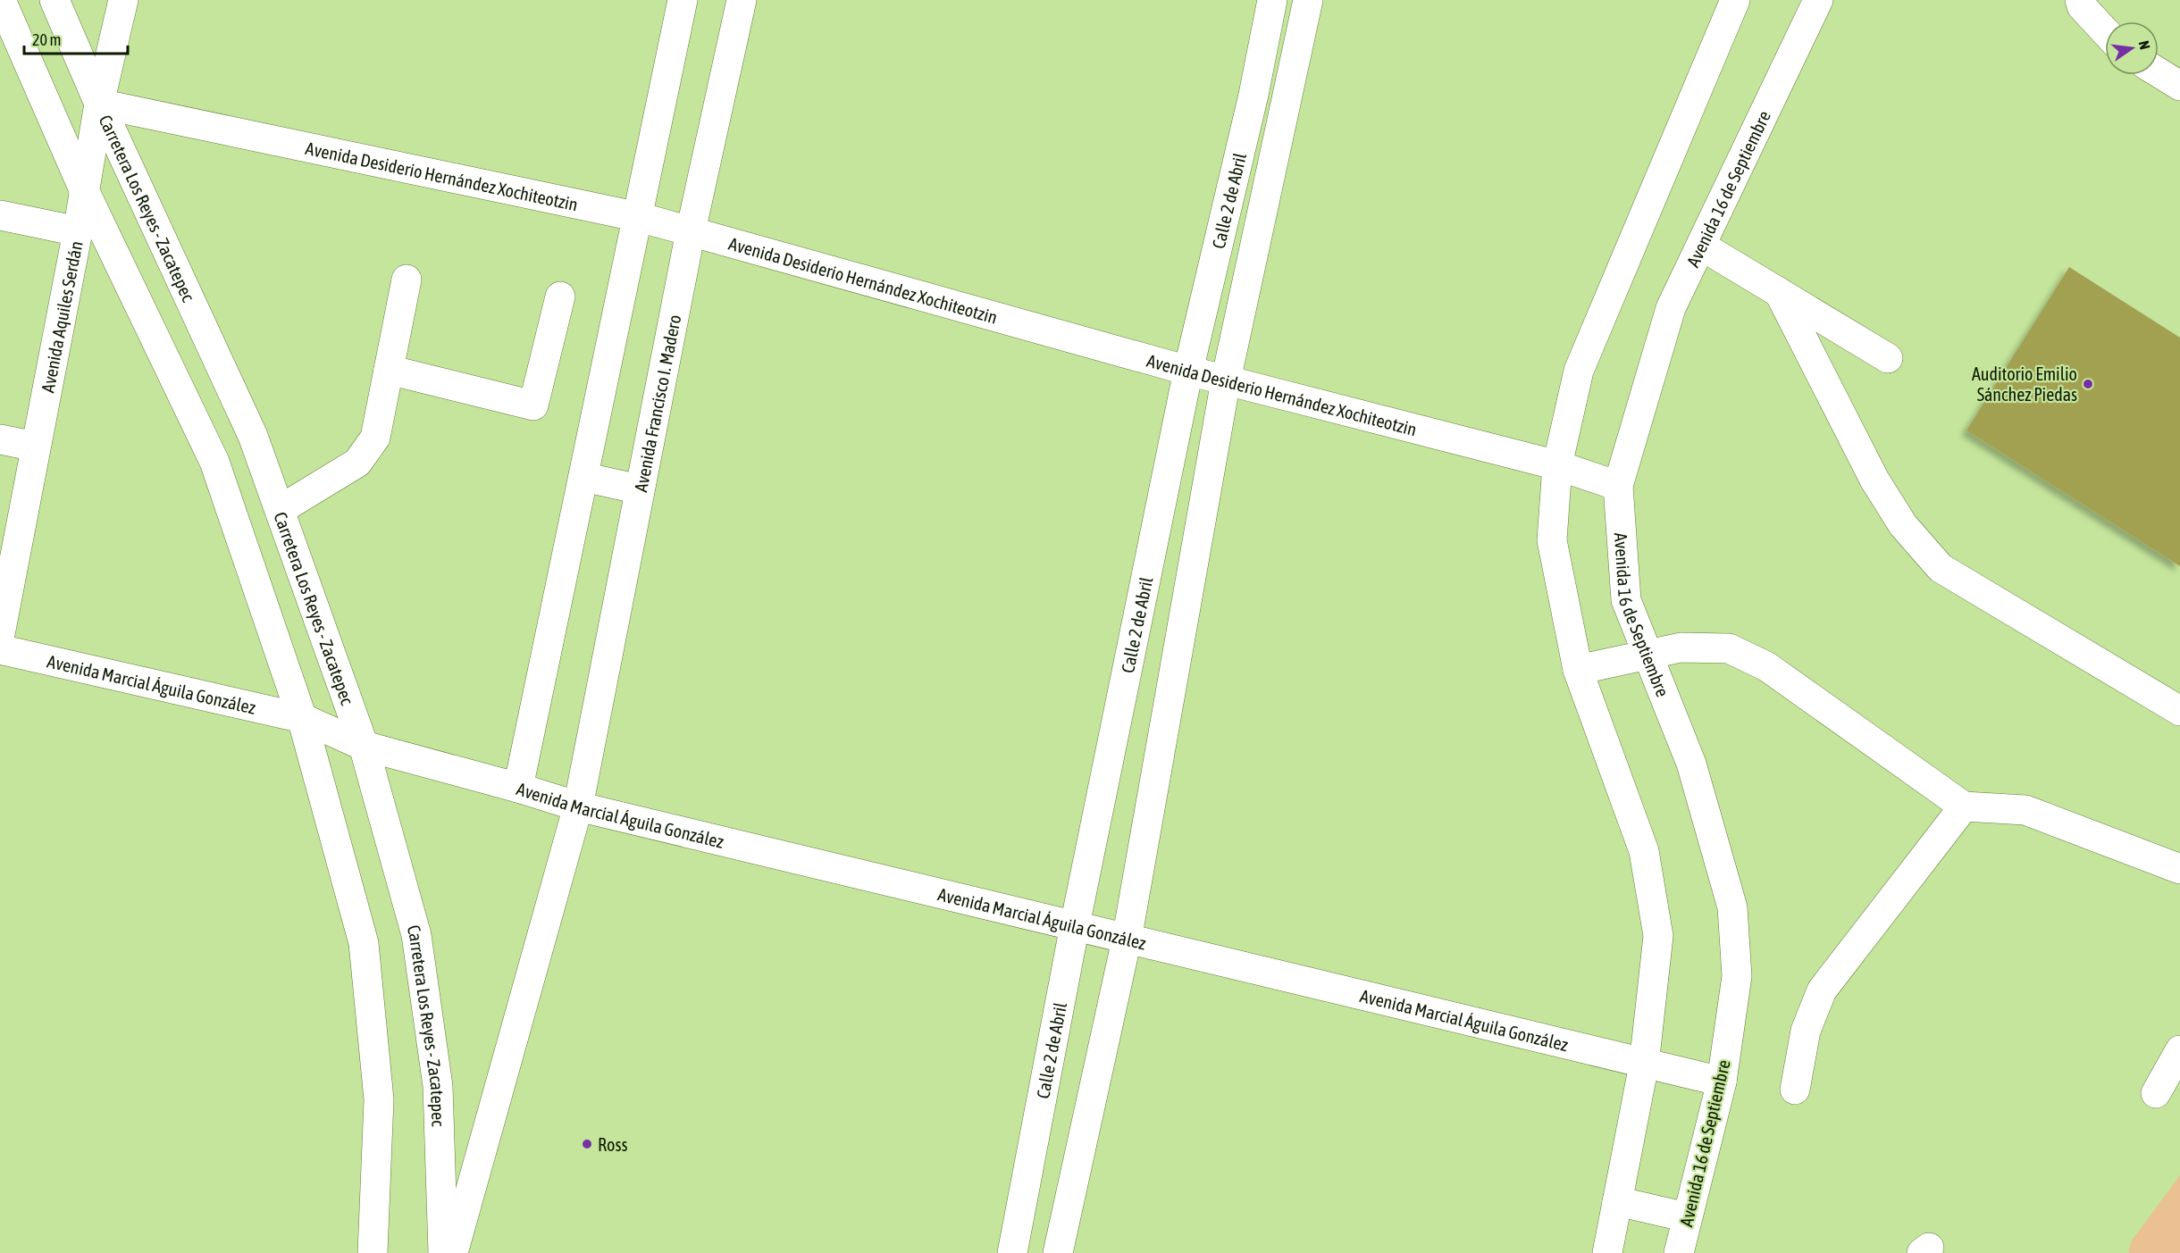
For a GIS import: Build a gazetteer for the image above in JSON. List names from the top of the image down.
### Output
{
  "streets": {
    "street": [
      "Avenida Desiderio Hernández Xochiteotzin",
      "Avenida 16 de Septiembre",
      "Calle 2 de Abril",
      "Carretera Los Reyes - Zacatepec",
      "Avenida Aquiles Serdán",
      "Avenida Francisco I. Madero",
      "Avenida Marcial Águila González"
    ]
  },
  "crossings": [
    ["Avenida Desiderio Hernández Xochiteotzin", "Avenida 16 de Septiembre"],
    ["Avenida Desiderio Hernández Xochiteotzin", "Calle 2 de Abril"],
    ["Avenida Desiderio Hernández Xochiteotzin", "Carretera Los Reyes - Zacatepec"],
    ["Avenida Desiderio Hernández Xochiteotzin", "Avenida Aquiles Serdán"],
    ["Avenida Desiderio Hernández Xochiteotzin", "Avenida Francisco I. Madero"],
    ["Avenida 16 de Septiembre", "Avenida Marcial Águila González"],
    ["Calle 2 de Abril", "Avenida Marcial Águila González"],
    ["Carretera Los Reyes - Zacatepec", "Avenida Aquiles Serdán"],
    ["Carretera Los Reyes - Zacatepec", "Avenida Marcial Águila González"],
    ["Avenida Francisco I. Madero", "Avenida Marcial Águila González"]
  ],
  "places": ["Auditorio Emilio Sánchez Piedas", "Ross"],
  "scale_bar": "20 m",
  "north": "right"
}
